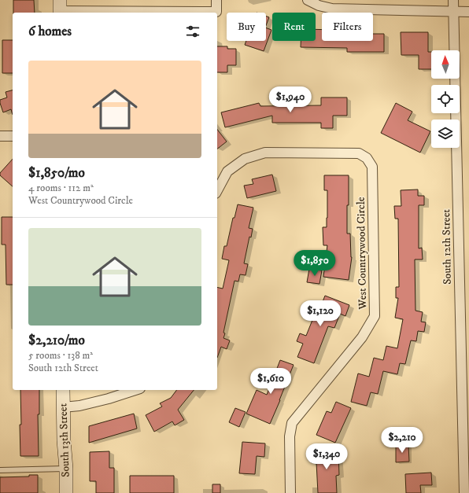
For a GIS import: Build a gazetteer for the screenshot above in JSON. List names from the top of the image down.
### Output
{
  "streets": {
    "street": ["South 12th Street", "West Countrywood Circle", "South 13th Street"]
  },
  "north": "top",
  "page": {
    "chip": ["Buy", "Rent", "Filters"],
    "heading": "6 homes",
    "list": [
      {
        "name": "$1,850/mo",
        "note": "4 rooms · 112 m² · West Countrywood Circle"
      },
      {
        "name": "$2,210/mo",
        "note": "5 rooms · 138 m² · South 12th Street"
      }
    ],
    "price": [
      "$1,940",
      "$1,850",
      "$1,120",
      "$1,610",
      "$2,210",
      "$1,340"
    ]
  }
}
